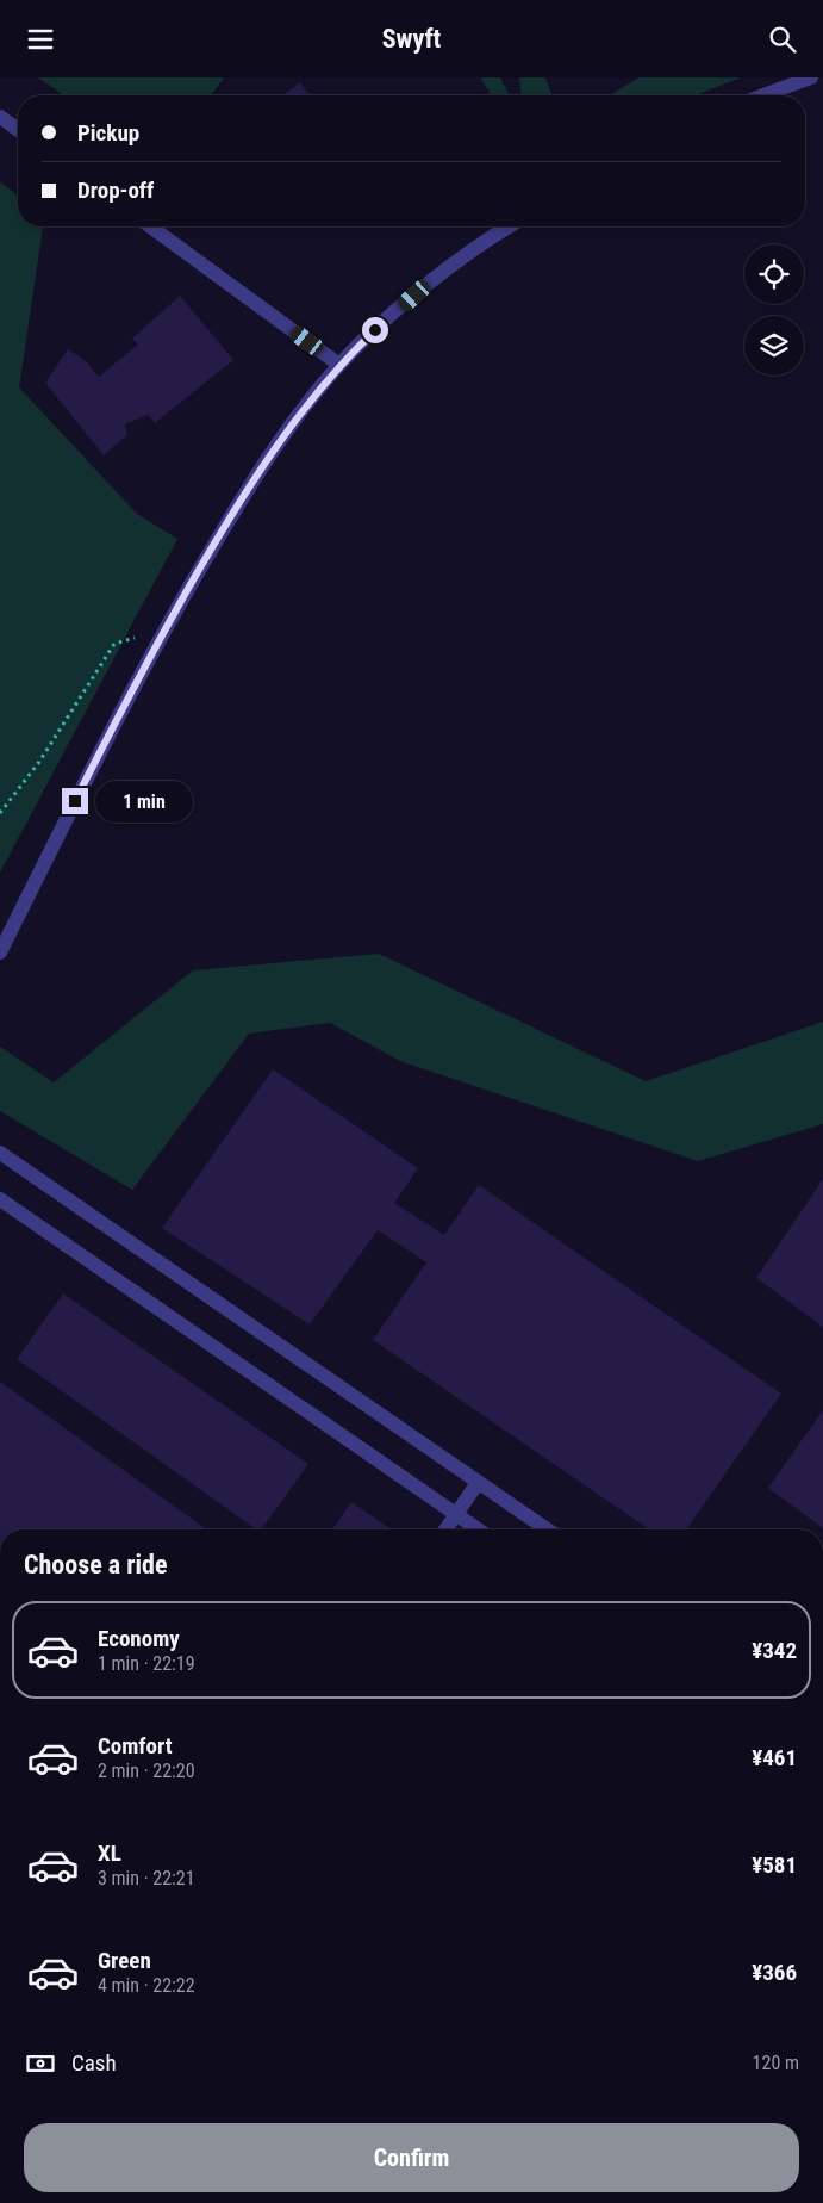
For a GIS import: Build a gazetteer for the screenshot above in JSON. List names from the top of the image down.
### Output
{
  "page": {
    "header": "Swyft",
    "banner": ["Pickup", "Drop-off"],
    "bubble": "1 min",
    "heading": "Choose a ride",
    "list": [
      {
        "name": "Economy",
        "note": "1 min · 22:19",
        "value": "¥342"
      },
      {
        "name": "Comfort",
        "note": "2 min · 22:20",
        "value": "¥461"
      },
      {
        "name": "XL",
        "note": "3 min · 22:21",
        "value": "¥581"
      },
      {
        "name": "Green",
        "note": "4 min · 22:22",
        "value": "¥366"
      }
    ],
    "pay": ["Cash", "120 m"],
    "buttons": "Confirm"
  }
}
